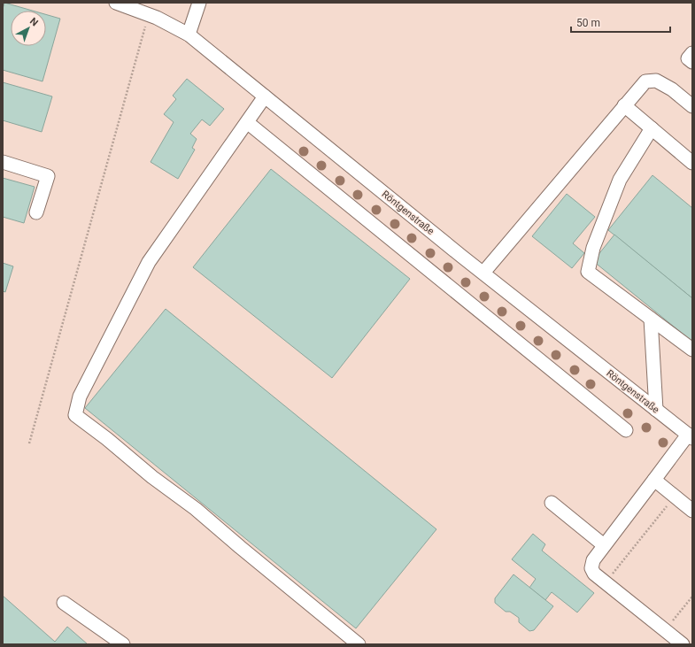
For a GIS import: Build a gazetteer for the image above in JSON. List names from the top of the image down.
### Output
{
  "streets": {
    "street": ["Röntgenstraße"]
  },
  "scale_bar": "50 m",
  "north": "top right"
}
